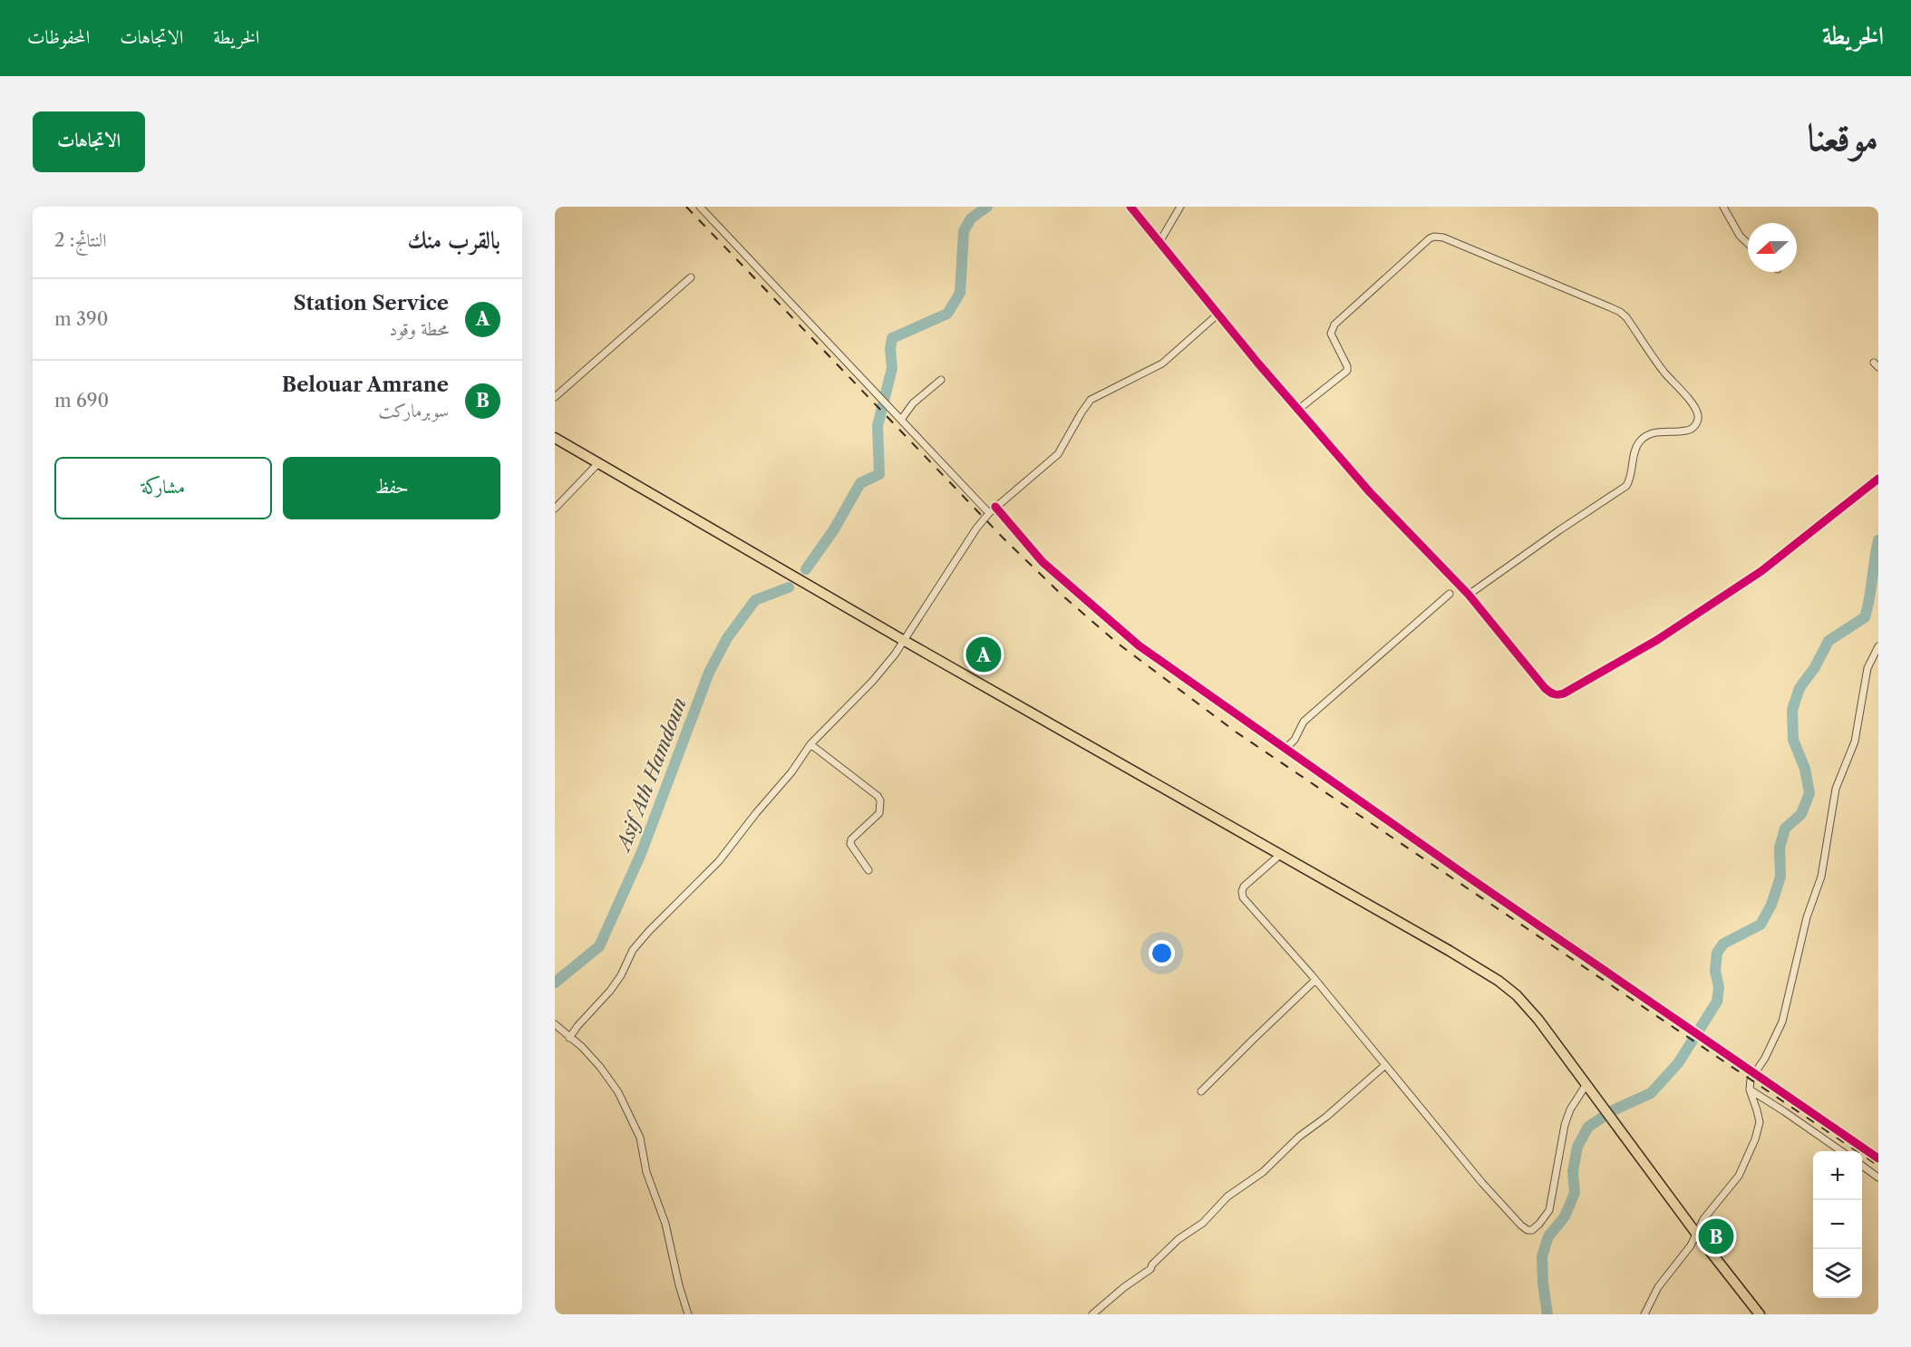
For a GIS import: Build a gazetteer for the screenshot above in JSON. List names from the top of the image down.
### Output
{
  "water": ["Asif Ath Hamdoun"],
  "north": "left",
  "page": {
    "header": "الخريطة",
    "nav": ["الخريطة", "الاتجاهات", "المحفوظات"],
    "title": "موقعنا",
    "buttons": [
      "الاتجاهات",
      ["حفظ", "مشاركة"]
    ],
    "heading": ["بالقرب منك", "النتائج: 2"],
    "list": [
      {
        "mark": "A",
        "name": "Station Service",
        "note": "محطة وقود",
        "value": "390 m"
      },
      {
        "mark": "B",
        "name": "Belouar Amrane",
        "note": "سوبرماركت",
        "value": "690 m"
      }
    ],
    "pins": ["A", "B"],
    "map_buttons": ["+", "−"]
  }
}
